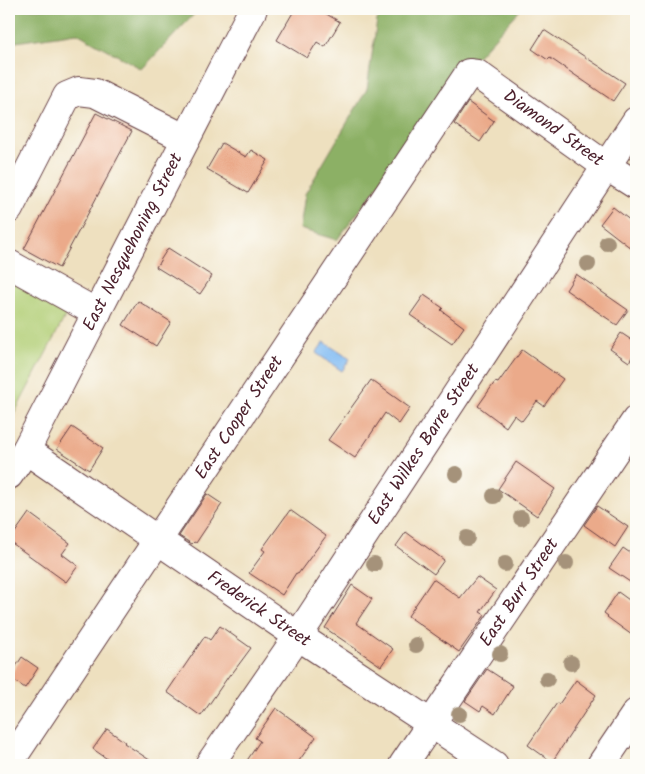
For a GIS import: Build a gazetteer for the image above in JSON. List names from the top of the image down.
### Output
{
  "streets": {
    "street": [
      "Diamond Street",
      "East Nesquehoning Street",
      "East Cooper Street",
      "East Wilkes Barre Street",
      "East Burr Street",
      "Frederick Street"
    ]
  },
  "crossings": [
    ["Diamond Street", "East Cooper Street"],
    ["Diamond Street", "East Wilkes Barre Street"],
    ["East Nesquehoning Street", "Frederick Street"],
    ["East Cooper Street", "Frederick Street"],
    ["East Wilkes Barre Street", "Frederick Street"],
    ["East Burr Street", "Frederick Street"]
  ]
}
